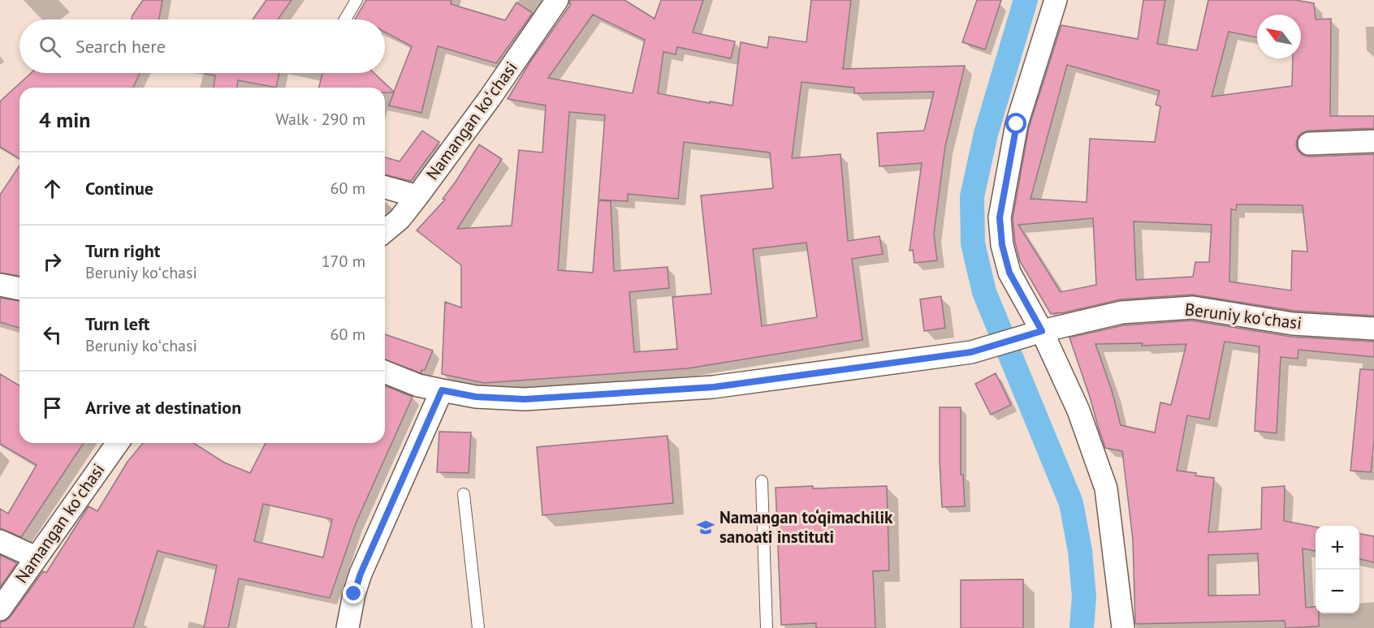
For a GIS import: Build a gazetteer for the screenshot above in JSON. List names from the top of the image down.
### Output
{
  "streets": {
    "street": ["Namangan koʻchasi", "Beruniy koʻchasi"]
  },
  "places": {
    "school or university": ["Namangan to‘qimachilik sanoati instituti"]
  },
  "north": "top left",
  "page": {
    "search": "Search here",
    "heading": ["4 min", "Walk · 290 m"],
    "list": [
      ["Continue", "60 m"],
      ["Turn right", "Beruniy koʻchasi", "170 m"],
      ["Turn left", "Beruniy koʻchasi", "60 m"],
      "Arrive at destination"
    ],
    "map_buttons": ["+", "−"]
  }
}
